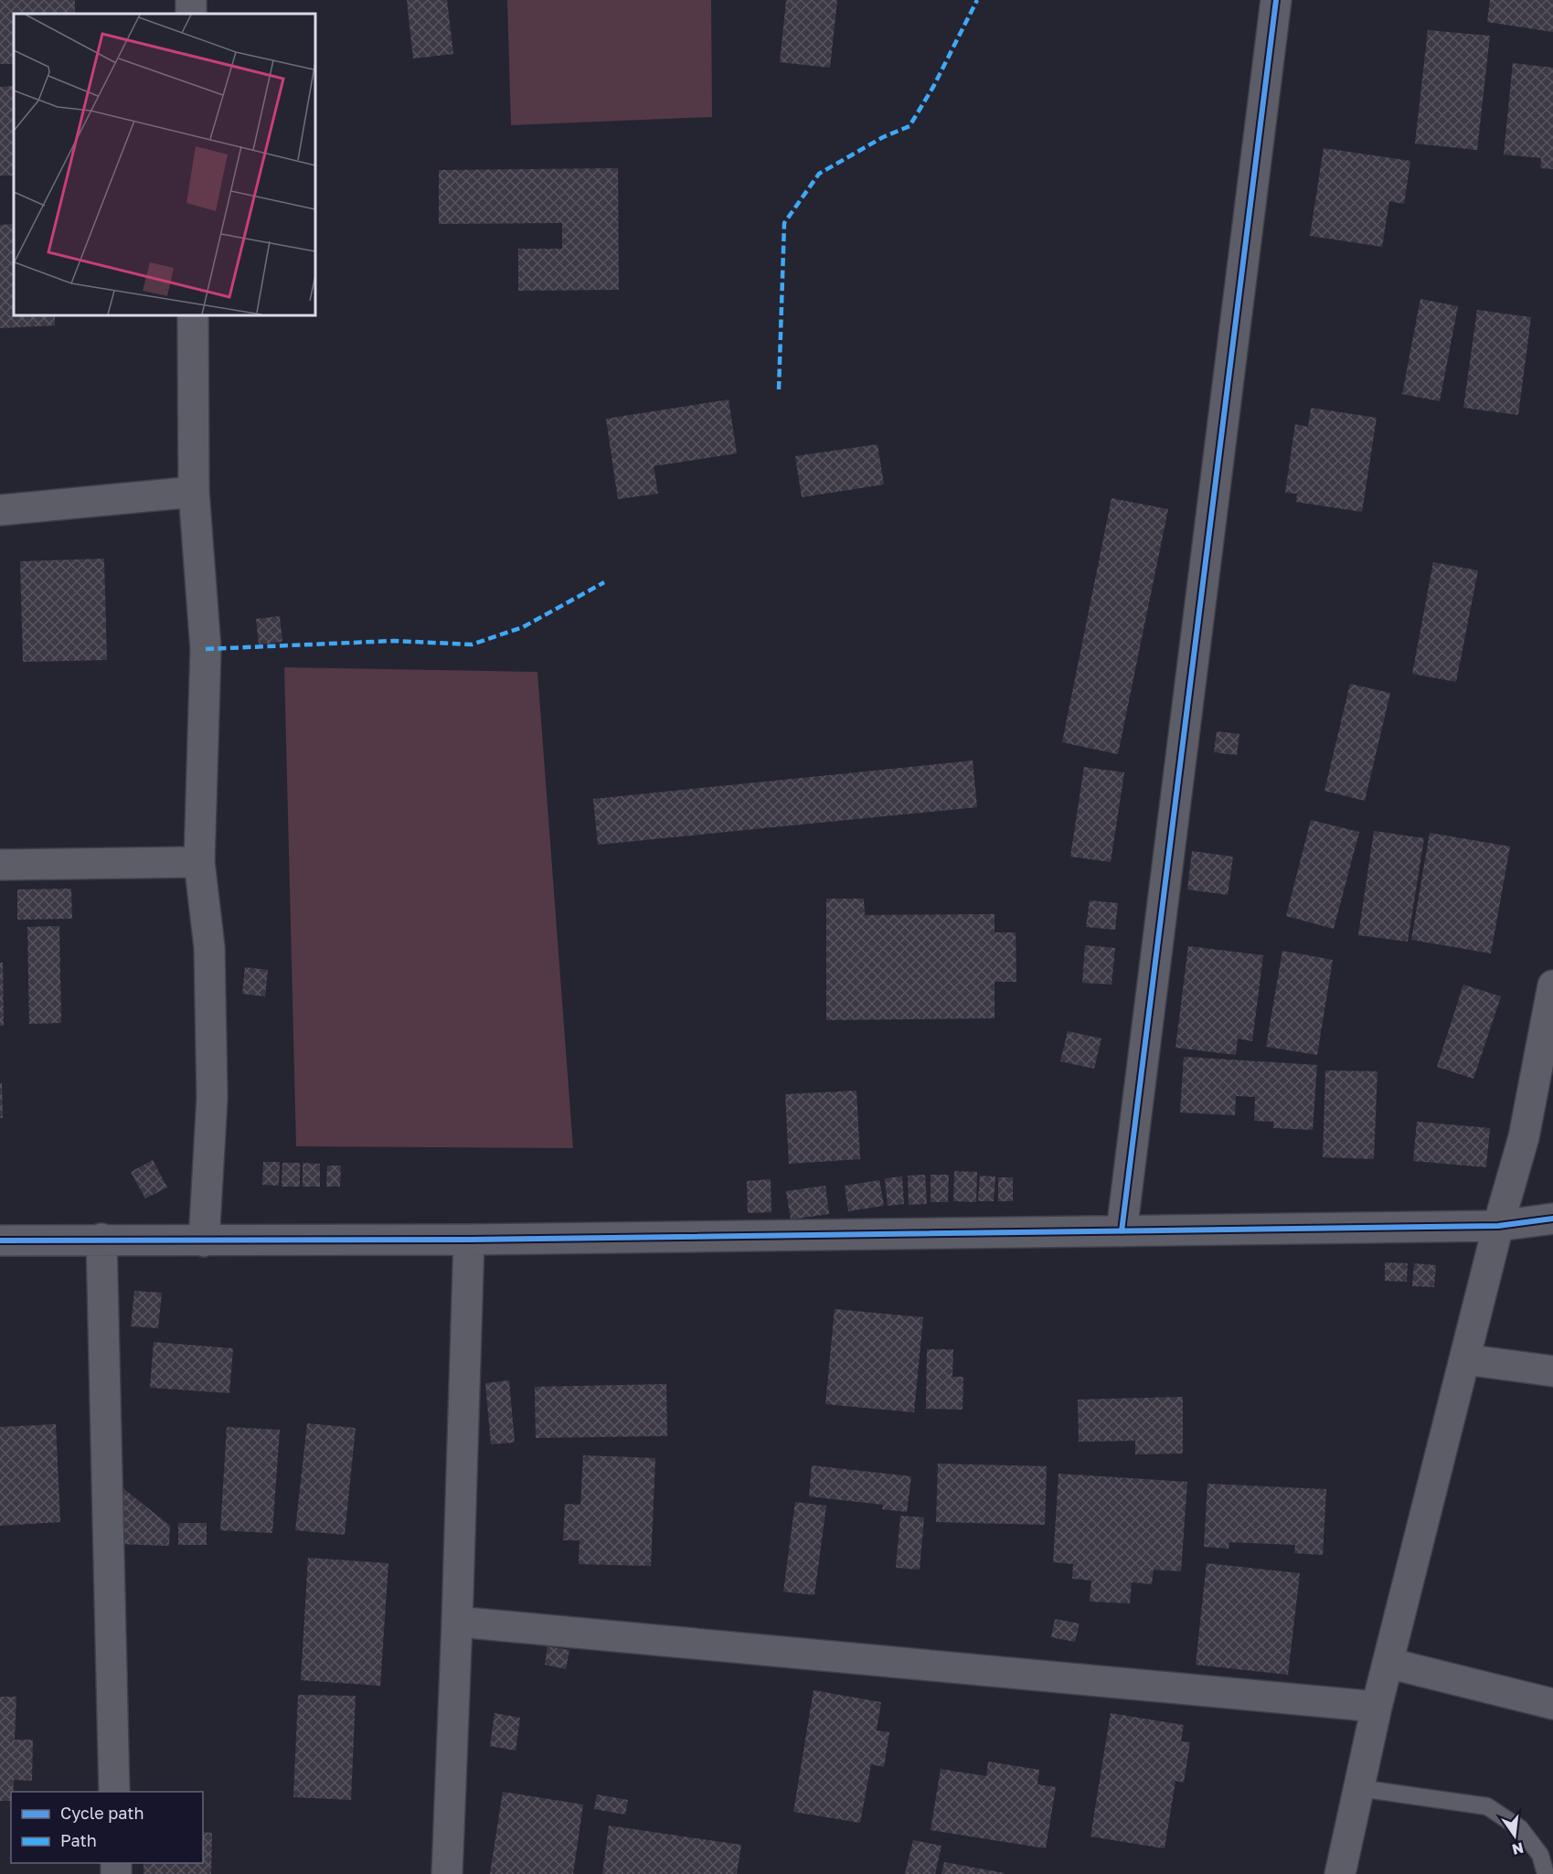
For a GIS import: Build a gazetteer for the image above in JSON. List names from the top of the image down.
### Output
{
  "legend": ["Cycle path", "Path"],
  "north": "bottom"
}
